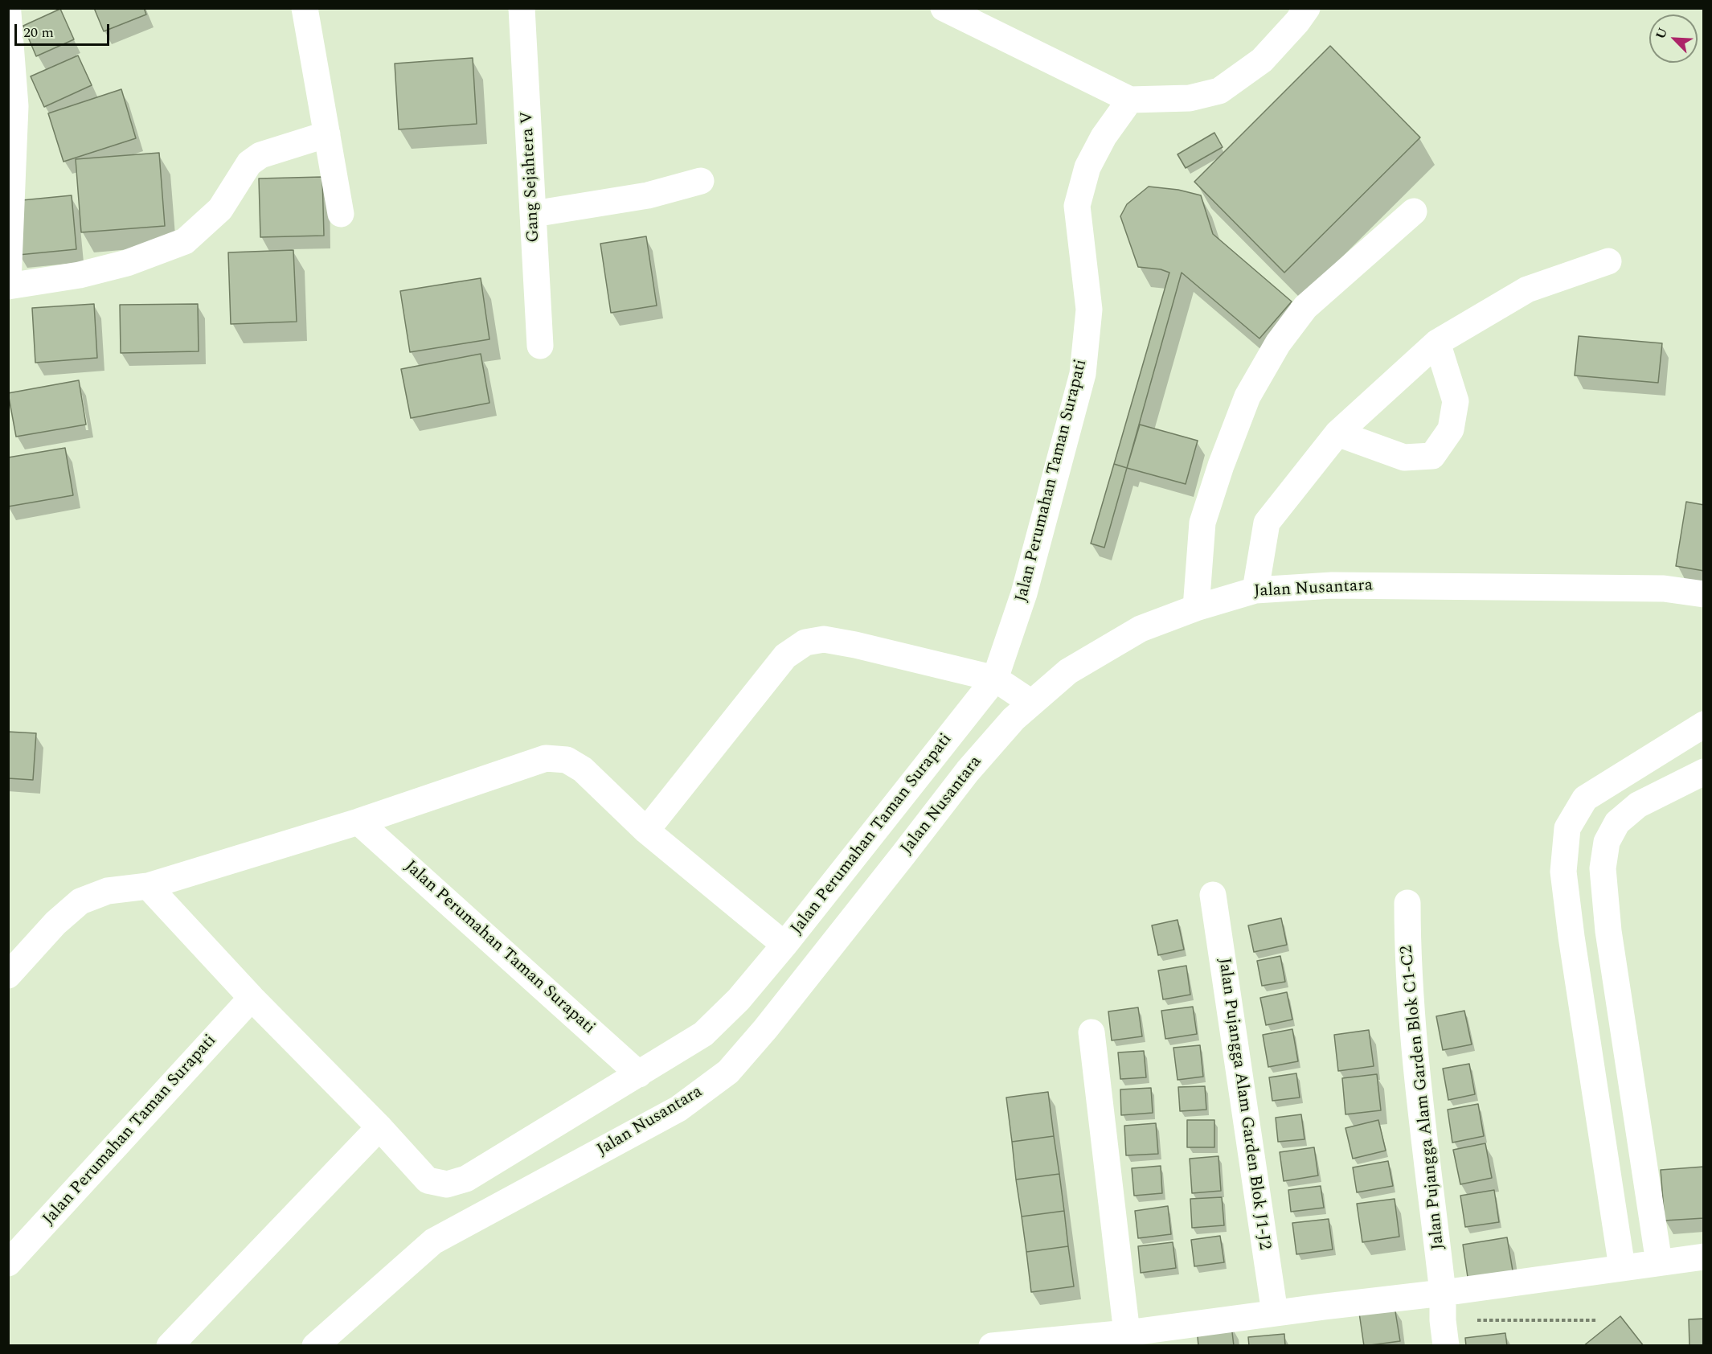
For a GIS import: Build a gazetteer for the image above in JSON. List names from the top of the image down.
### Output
{
  "streets": {
    "street": [
      "Gang Sejahtera V",
      "Jalan Perumahan Taman Surapati",
      "Jalan Nusantara",
      "Jalan Pujangga Alam Garden Blok C1-C2",
      "Jalan Pujangga Alam Garden Blok J1-J2"
    ]
  },
  "scale_bar": "20 m",
  "north": "top left"
}
